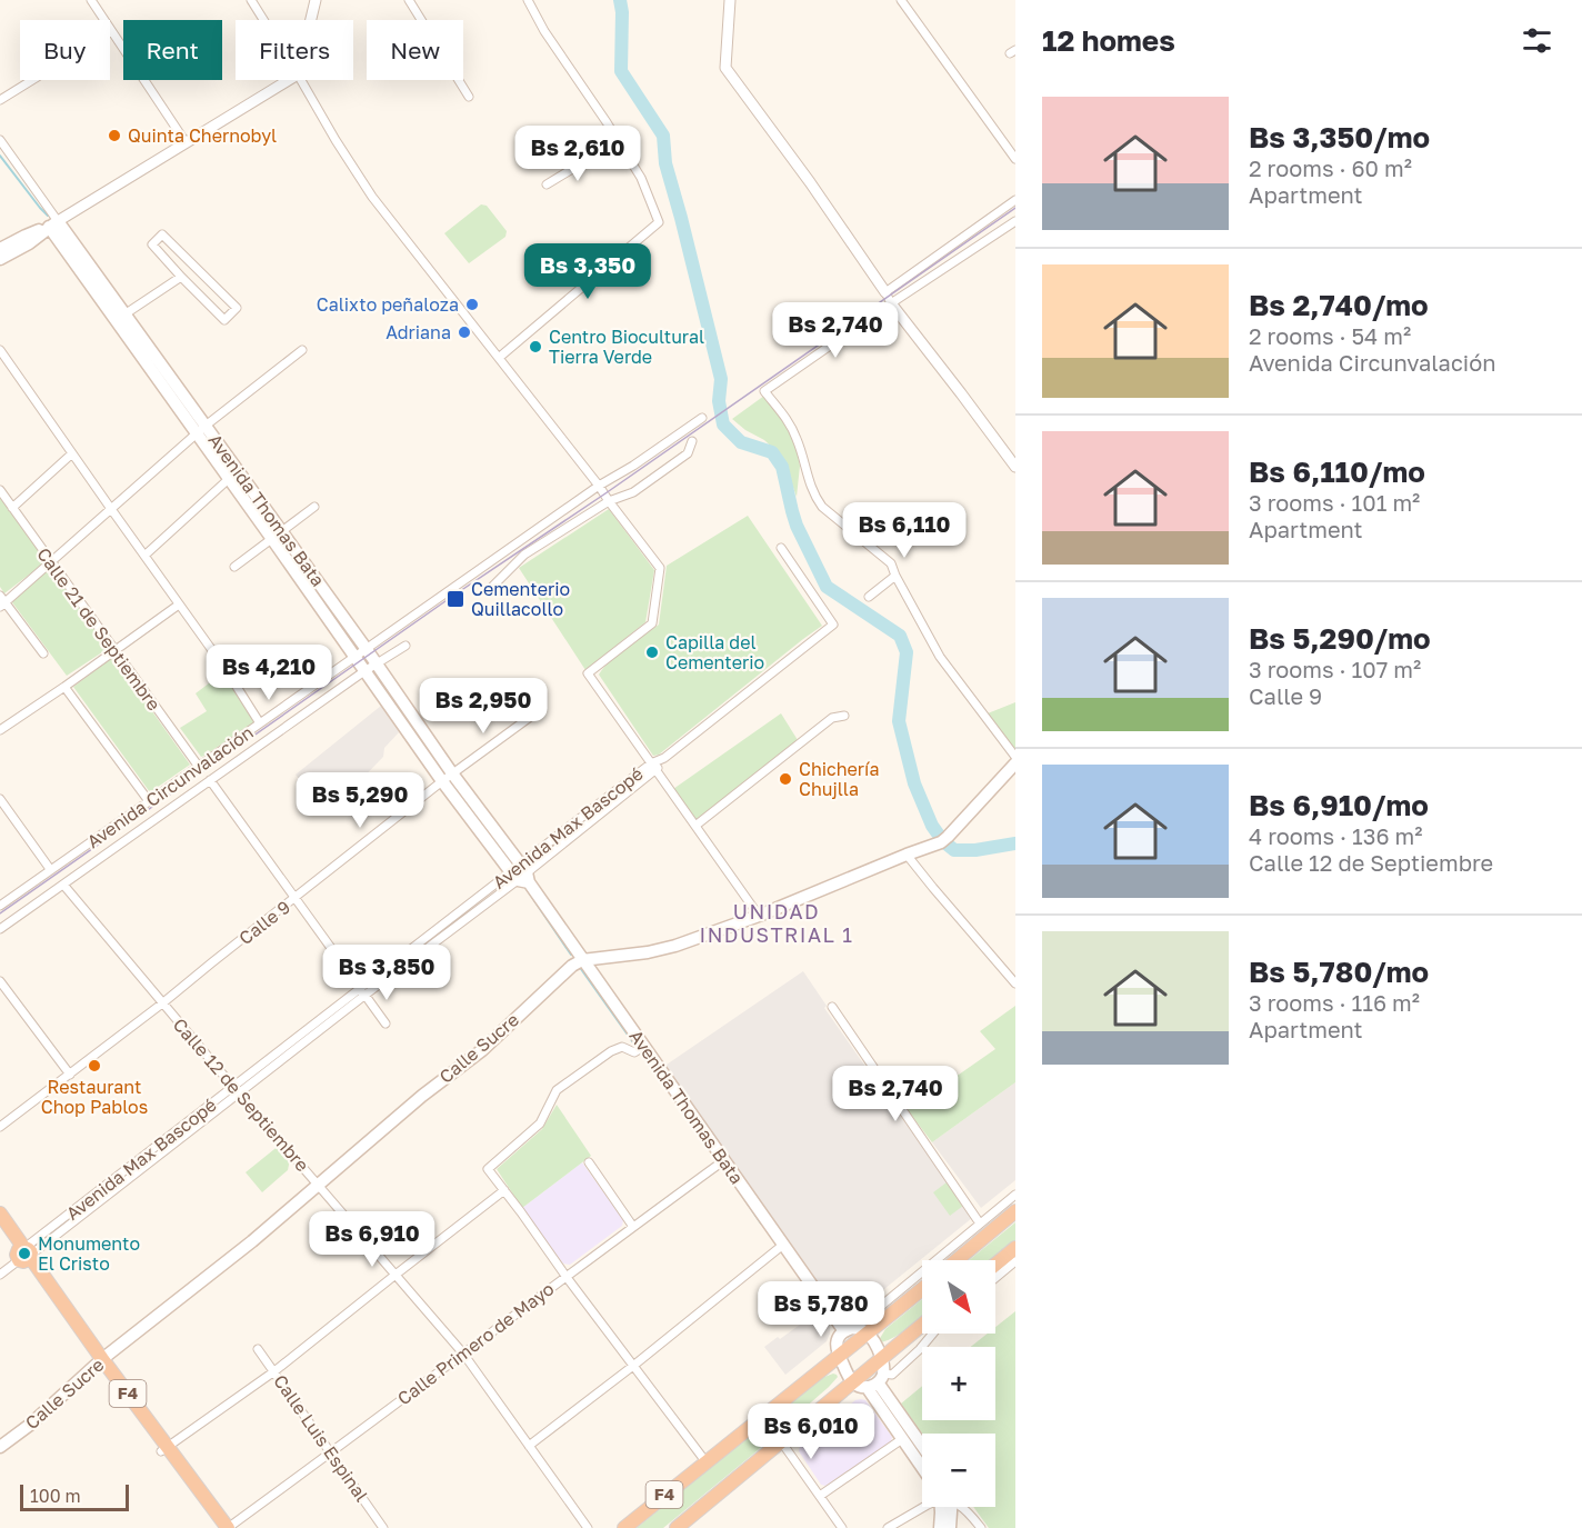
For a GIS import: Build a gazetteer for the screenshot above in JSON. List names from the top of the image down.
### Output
{
  "streets": {
    "highway": ["F4"],
    "main road": ["Avenida Thomas Bata", "Calle Sucre"],
    "street": [
      "Calle 21 de Septiembre",
      "Avenida Circunvalación",
      "Avenida Max Bascopé",
      "Calle 9",
      "Calle 12 de Septiembre",
      "Calle Primero de Mayo",
      "Calle Luis Espinal"
    ]
  },
  "crossings": [
    ["Avenida Thomas Bata", "Avenida Circunvalación"],
    ["Avenida Thomas Bata", "Avenida Max Bascopé"],
    ["Avenida Thomas Bata", "Calle 9"],
    ["Avenida Thomas Bata", "Calle Sucre"],
    ["Avenida Thomas Bata", "Calle Primero de Mayo"],
    ["Avenida Thomas Bata", "F4"],
    ["Calle 21 de Septiembre", "Avenida Circunvalación"],
    ["Avenida Circunvalación", "Calle 12 de Septiembre"],
    ["Avenida Max Bascopé", "Calle 12 de Septiembre"],
    ["Avenida Max Bascopé", "F4"],
    ["Calle 9", "Calle 12 de Septiembre"],
    ["Calle Sucre", "Calle 12 de Septiembre"],
    ["Calle Sucre", "F4"],
    ["Calle 12 de Septiembre", "Calle Primero de Mayo"],
    ["Calle Primero de Mayo", "F4"],
    ["Calle Primero de Mayo", "Calle Luis Espinal"]
  ],
  "districts": ["UNIDAD INDUSTRIAL 1"],
  "places": {
    "other": [
      "Quinta Chernobyl",
      "Calixto peñaloza",
      "Adriana",
      "Centro Biocultural Tierra Verde",
      "Capilla del Cementerio",
      "Chichería Chujlla",
      "Restaurant Chop Pablos",
      "Monumento El Cristo"
    ],
    "transit": ["Cementerio Quillacollo"]
  },
  "scale_bar": "100 m",
  "north": "bottom right",
  "page": {
    "heading": "12 homes",
    "chip": [
      "Buy",
      "Rent",
      "Filters",
      "New"
    ],
    "list": [
      {
        "name": "Bs 3,350/mo",
        "note": "2 rooms · 60 m² · Apartment"
      },
      {
        "name": "Bs 2,740/mo",
        "note": "2 rooms · 54 m² · Avenida Circunvalación"
      },
      {
        "name": "Bs 6,110/mo",
        "note": "3 rooms · 101 m² · Apartment"
      },
      {
        "name": "Bs 5,290/mo",
        "note": "3 rooms · 107 m² · Calle 9"
      },
      {
        "name": "Bs 6,910/mo",
        "note": "4 rooms · 136 m² · Calle 12 de Septiembre"
      },
      {
        "name": "Bs 5,780/mo",
        "note": "3 rooms · 116 m² · Apartment"
      }
    ],
    "price": [
      "Bs 2,610",
      "Bs 3,350",
      "Bs 2,740",
      "Bs 6,110",
      "Bs 4,210",
      "Bs 2,950",
      "Bs 5,290",
      "Bs 3,850",
      "Bs 2,740",
      "Bs 6,910",
      "Bs 5,780",
      "Bs 6,010"
    ],
    "map_buttons": ["+", "−"],
    "scale": "100 m"
  }
}
